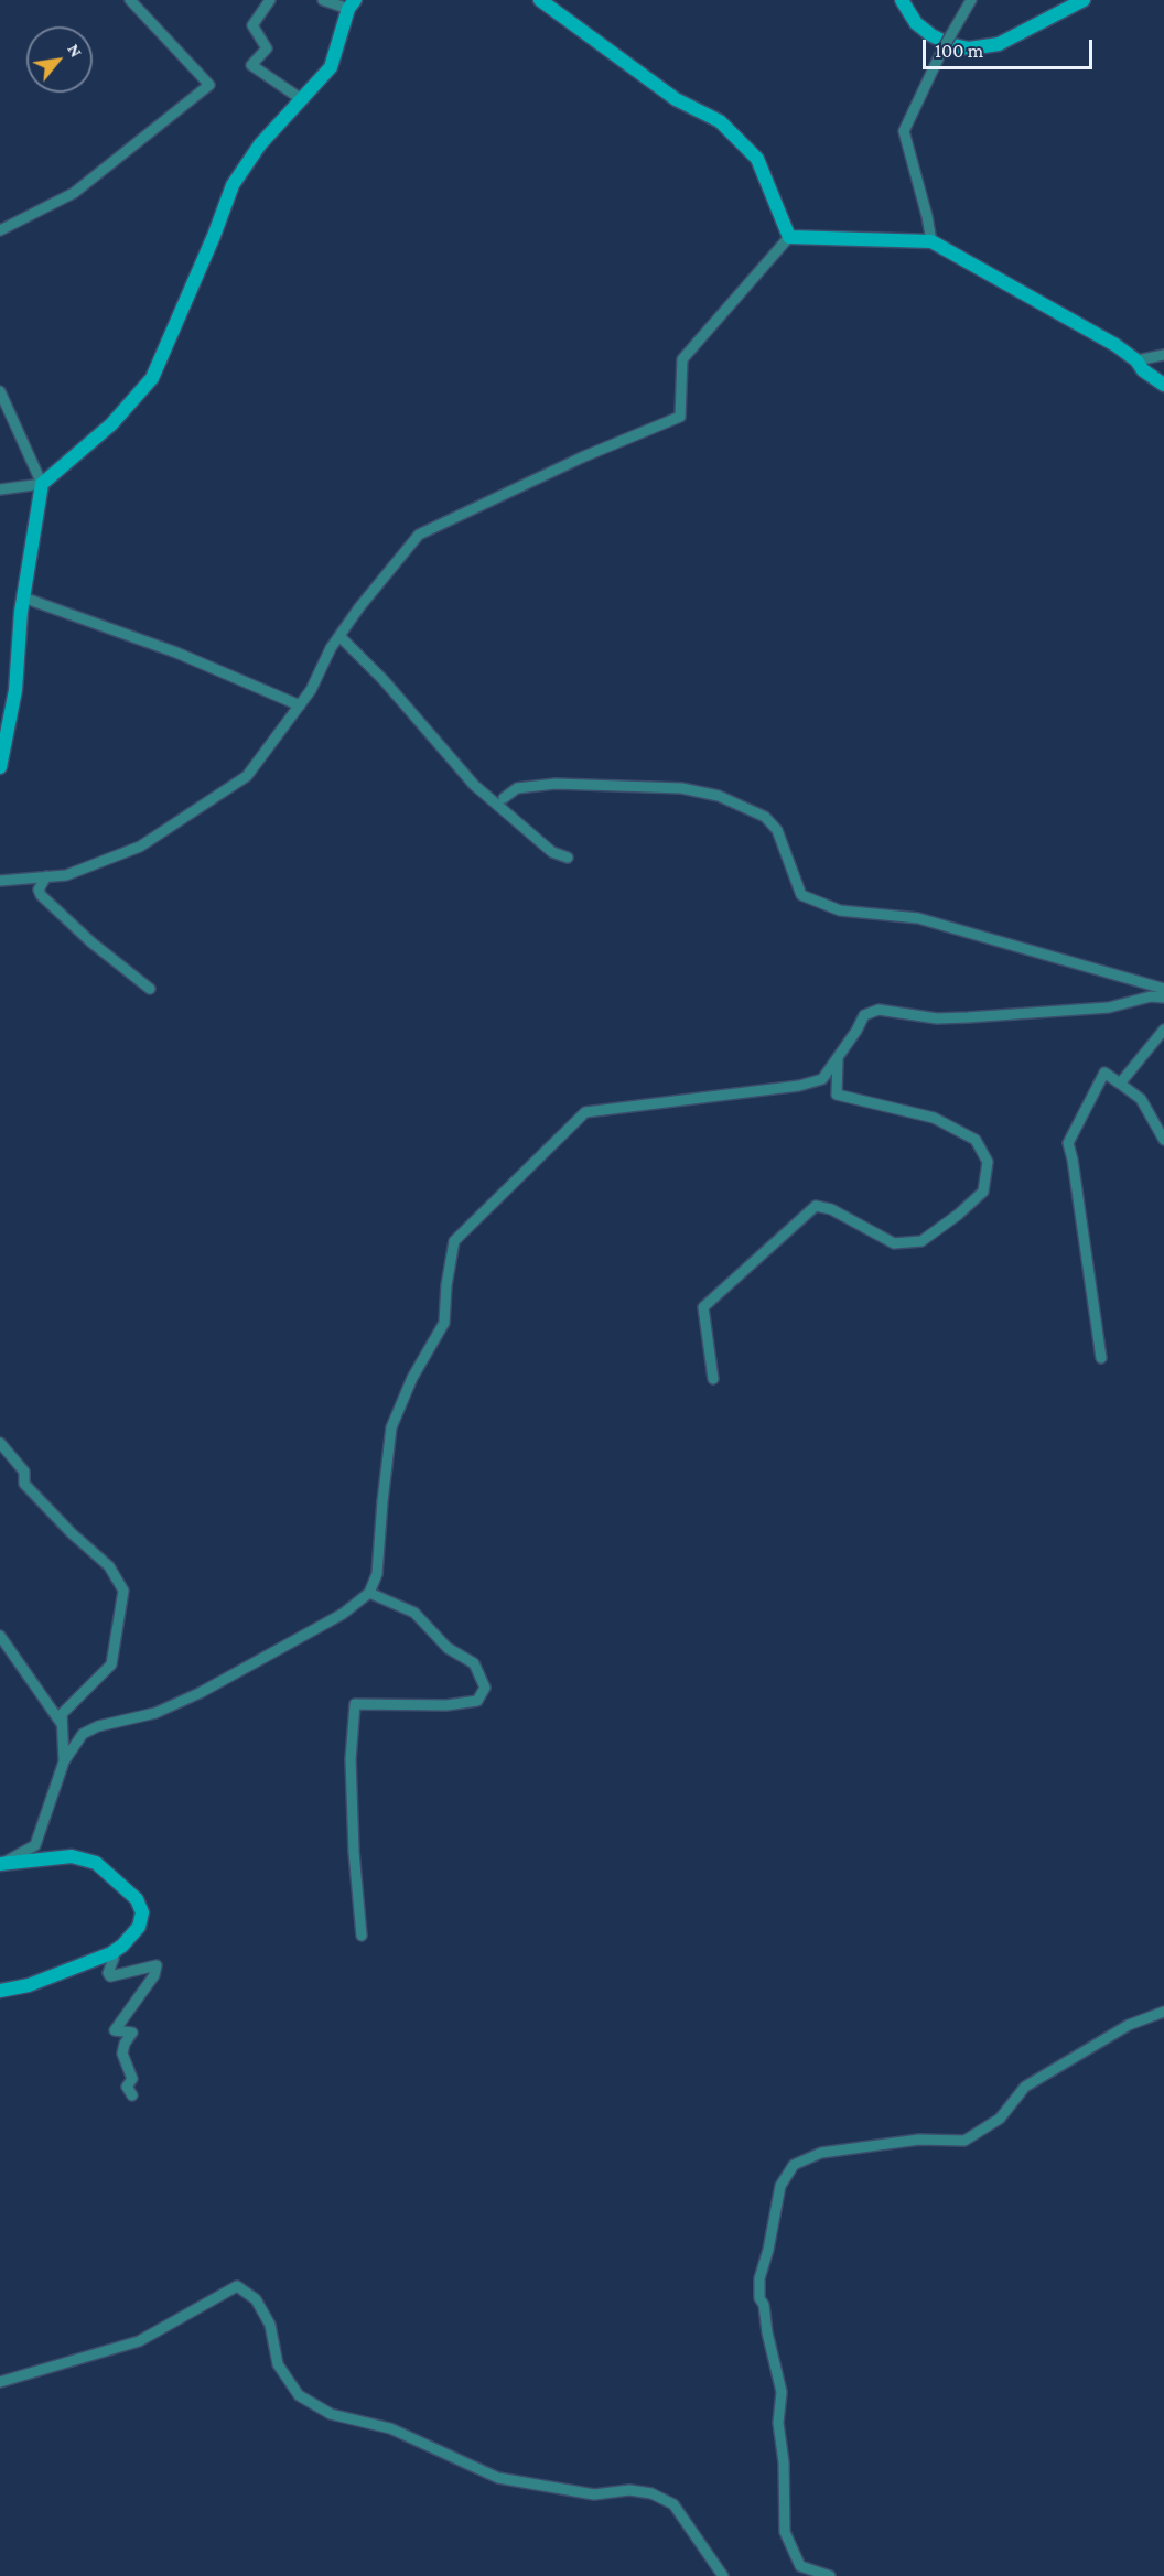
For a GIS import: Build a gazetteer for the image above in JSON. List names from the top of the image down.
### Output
{
  "scale_bar": "100 m",
  "north": "top right"
}
